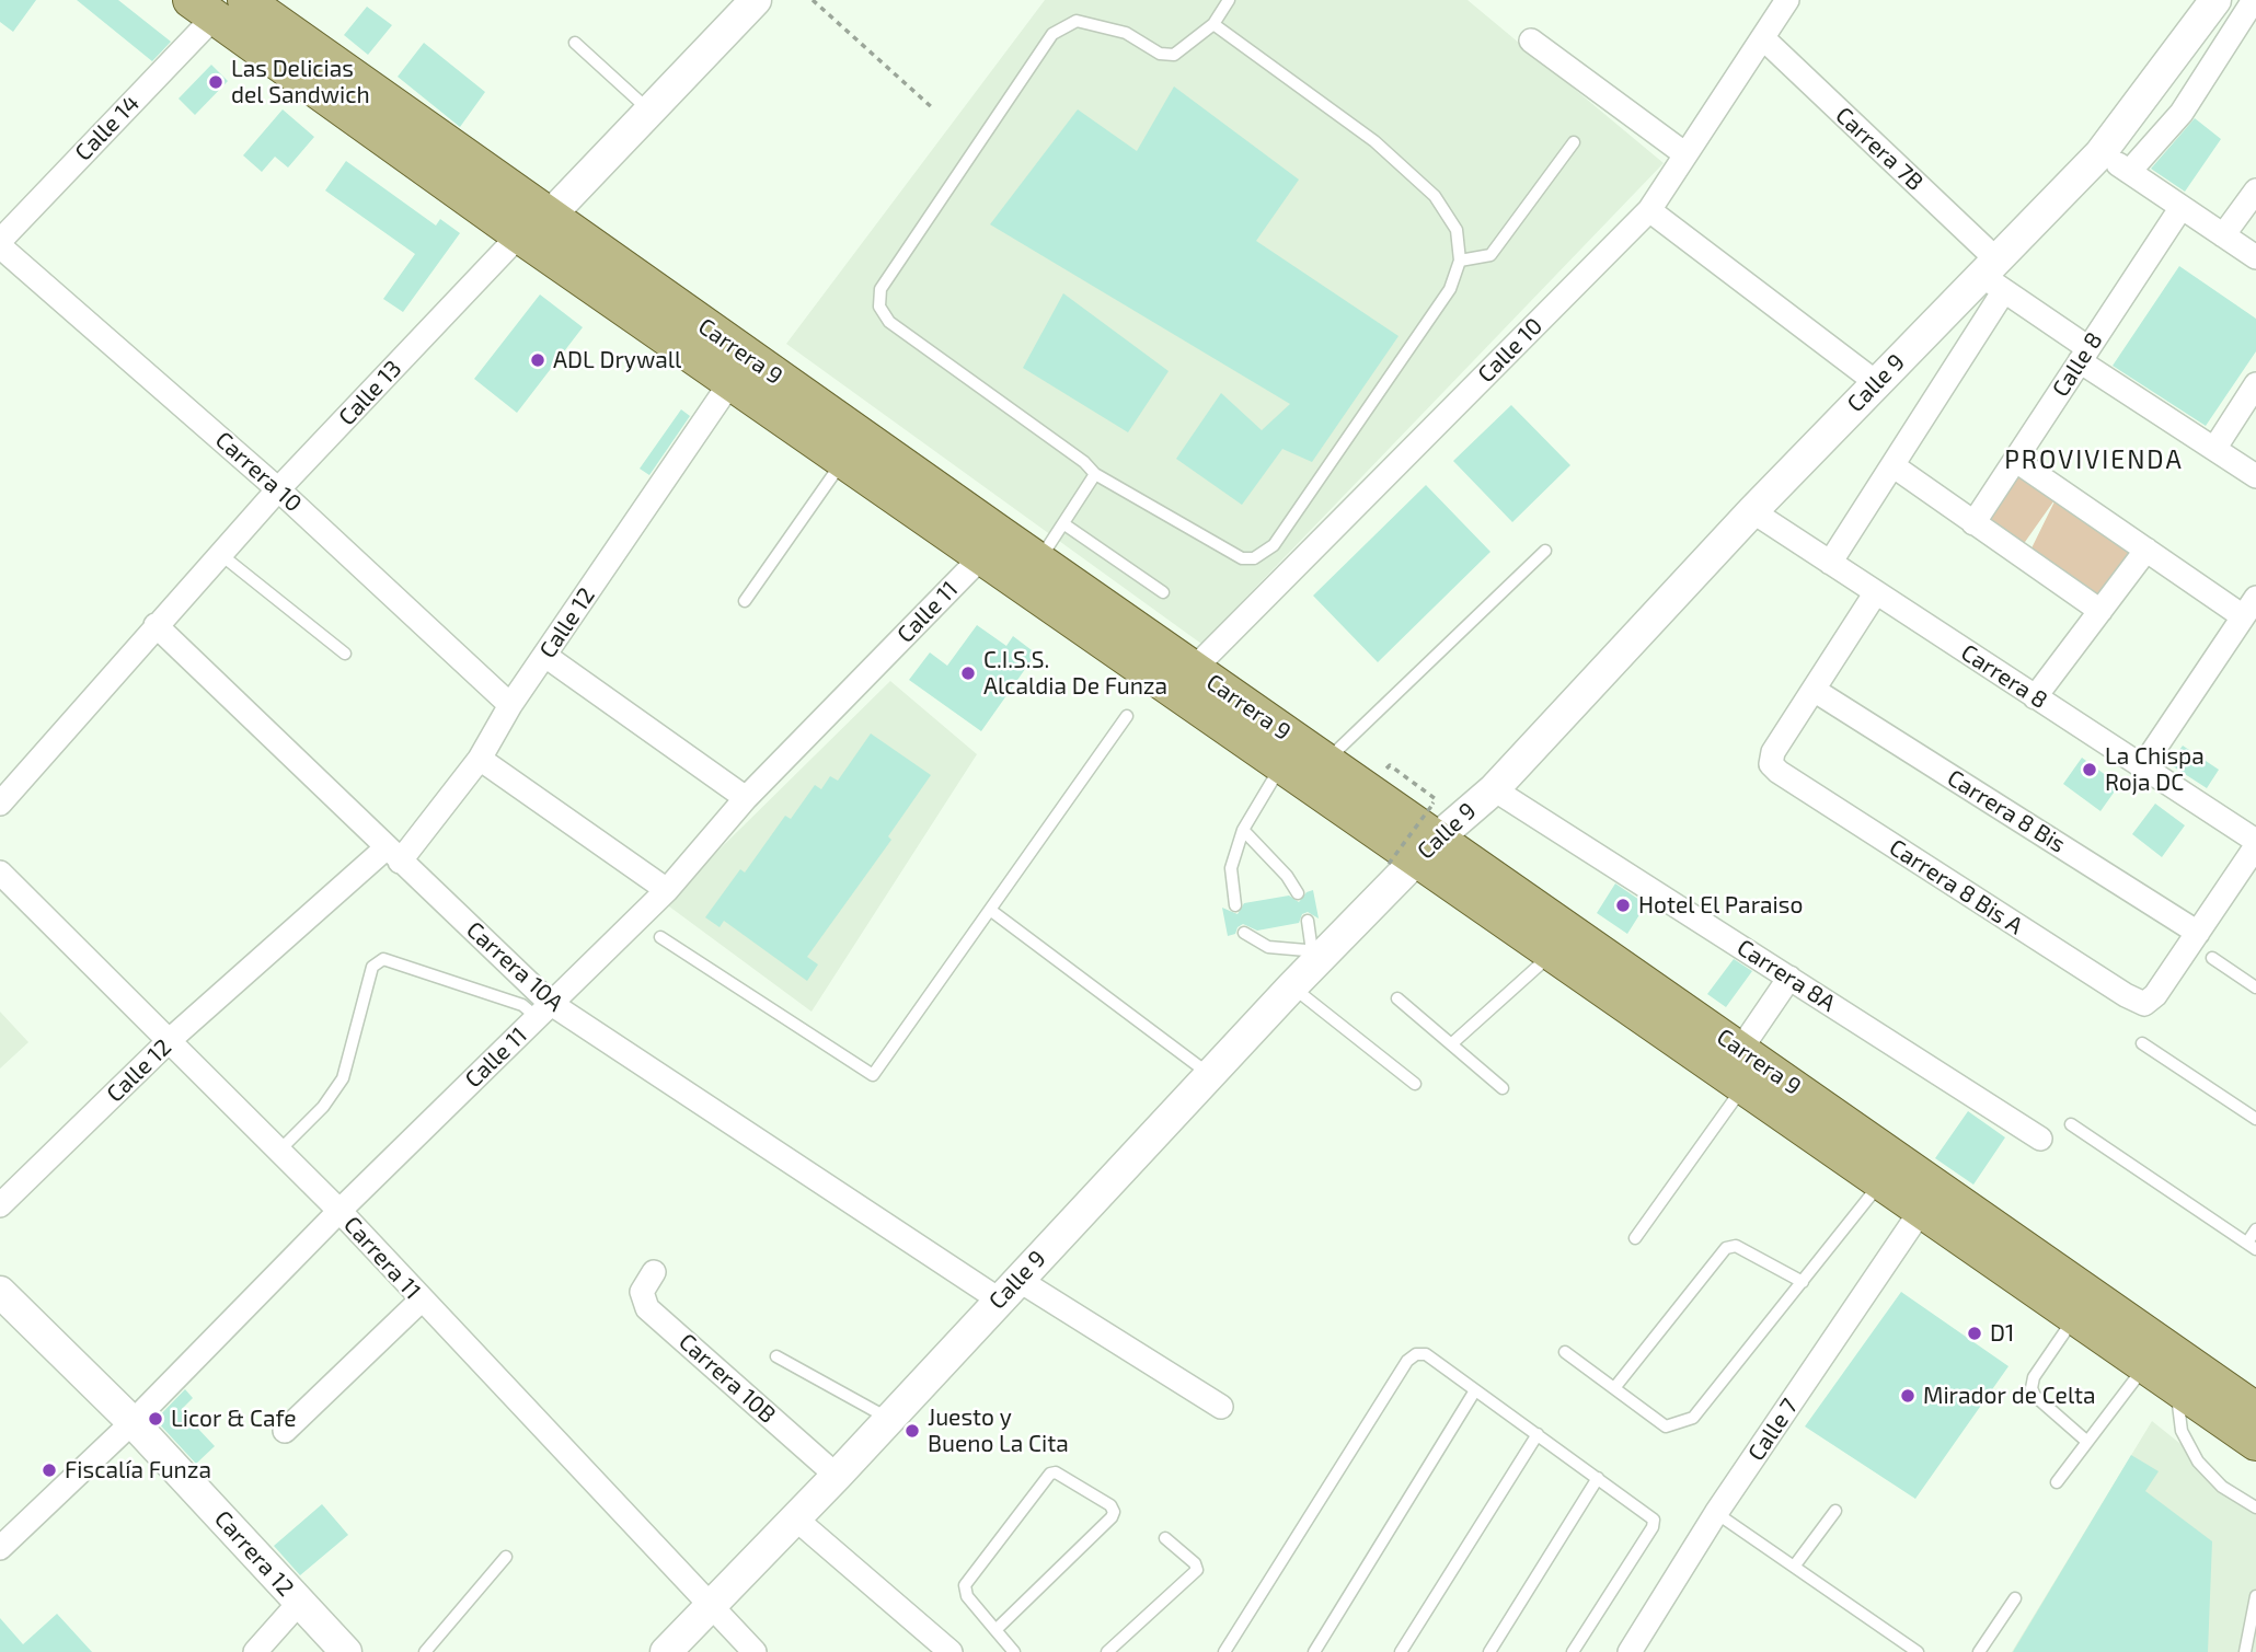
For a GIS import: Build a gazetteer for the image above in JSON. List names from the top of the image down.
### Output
{
  "streets": {
    "main road": [
      "Carrera 9",
      "Calle 9",
      "Calle 13",
      "Carrera 12"
    ],
    "street": [
      "Calle 14",
      "Carrera 7B",
      "Calle 10",
      "Calle 8",
      "Carrera 10",
      "Calle 11",
      "Calle 12",
      "Carrera 8",
      "Carrera 8 Bis",
      "Carrera 8 Bis A",
      "Carrera 10A",
      "Carrera 8A",
      "Carrera 11",
      "Carrera 10B",
      "Calle 7"
    ]
  },
  "crossings": [
    ["Calle 14", "Carrera 9"],
    ["Calle 14", "Carrera 10"],
    ["Carrera 7B", "Calle 10"],
    ["Carrera 7B", "Calle 8"],
    ["Carrera 7B", "Calle 9"],
    ["Calle 10", "Carrera 9"],
    ["Carrera 9", "Calle 9"],
    ["Carrera 9", "Calle 13"],
    ["Carrera 9", "Calle 11"],
    ["Carrera 9", "Calle 12"],
    ["Carrera 9", "Calle 7"],
    ["Calle 9", "Carrera 8"],
    ["Calle 9", "Carrera 10A"],
    ["Calle 9", "Carrera 8A"],
    ["Calle 9", "Carrera 11"],
    ["Calle 9", "Carrera 10B"],
    ["Calle 13", "Carrera 10"],
    ["Calle 13", "Carrera 10A"],
    ["Carrera 10", "Calle 12"],
    ["Calle 11", "Carrera 10A"],
    ["Calle 11", "Carrera 11"],
    ["Calle 11", "Carrera 12"],
    ["Calle 12", "Carrera 10A"],
    ["Calle 12", "Carrera 11"],
    ["Carrera 8 Bis", "Carrera 8 Bis A"]
  ],
  "districts": ["PROVIVIENDA"],
  "places": [
    "Las Delicias del Sandwich",
    "ADL Drywall",
    "C.I.S.S. Alcaldia De Funza",
    "La Chispa Roja DC",
    "Hotel El Paraiso",
    "D1",
    "Mirador de Celta",
    "Licor & Cafe",
    "Juesto y Bueno La Cita",
    "Fiscalía Funza"
  ]
}
